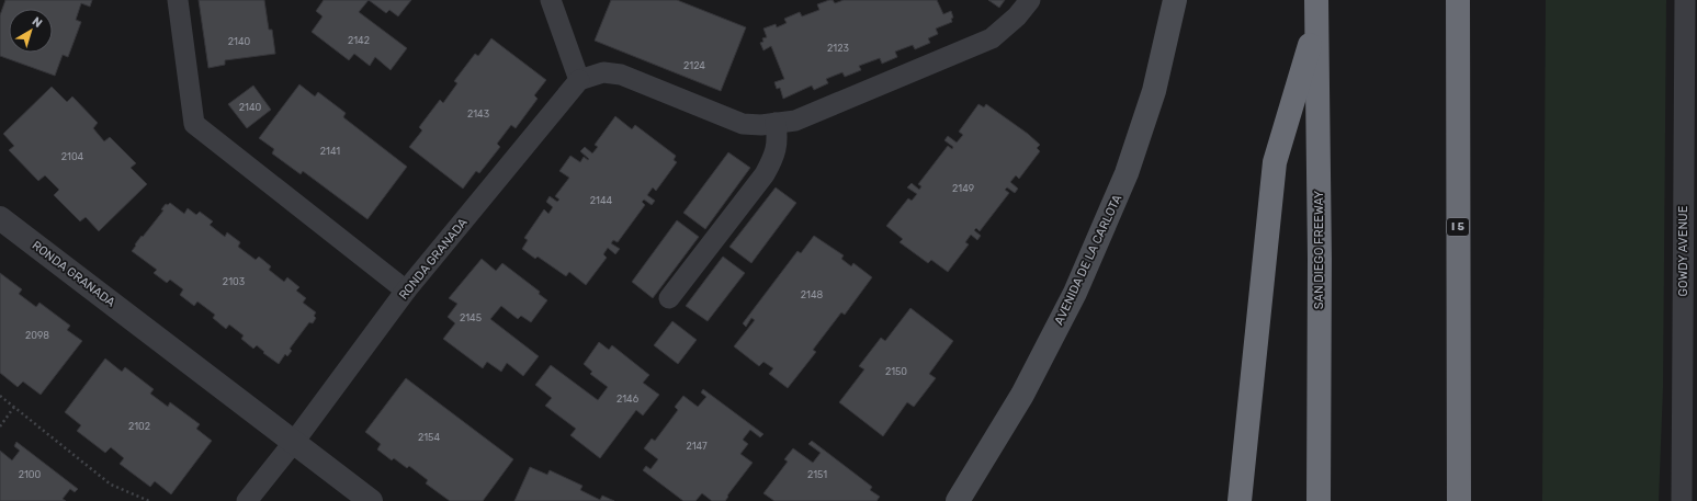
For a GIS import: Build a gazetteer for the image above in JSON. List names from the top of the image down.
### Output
{
  "streets": {
    "highway": ["I 5", "SAN DIEGO FREEWAY"],
    "main road": ["AVENIDA DE LA CARLOTA"],
    "street": ["GOWDY AVENUE", "RONDA GRANADA"]
  },
  "house_numbers": [
    "2142",
    "2140",
    "2123",
    "2124",
    "2140",
    "2143",
    "2141",
    "2104",
    "2149",
    "2144",
    "2103",
    "2148",
    "2145",
    "2098",
    "2150",
    "2146",
    "2102",
    "2154",
    "2147",
    "2100",
    "2151"
  ],
  "north": "top right"
}
